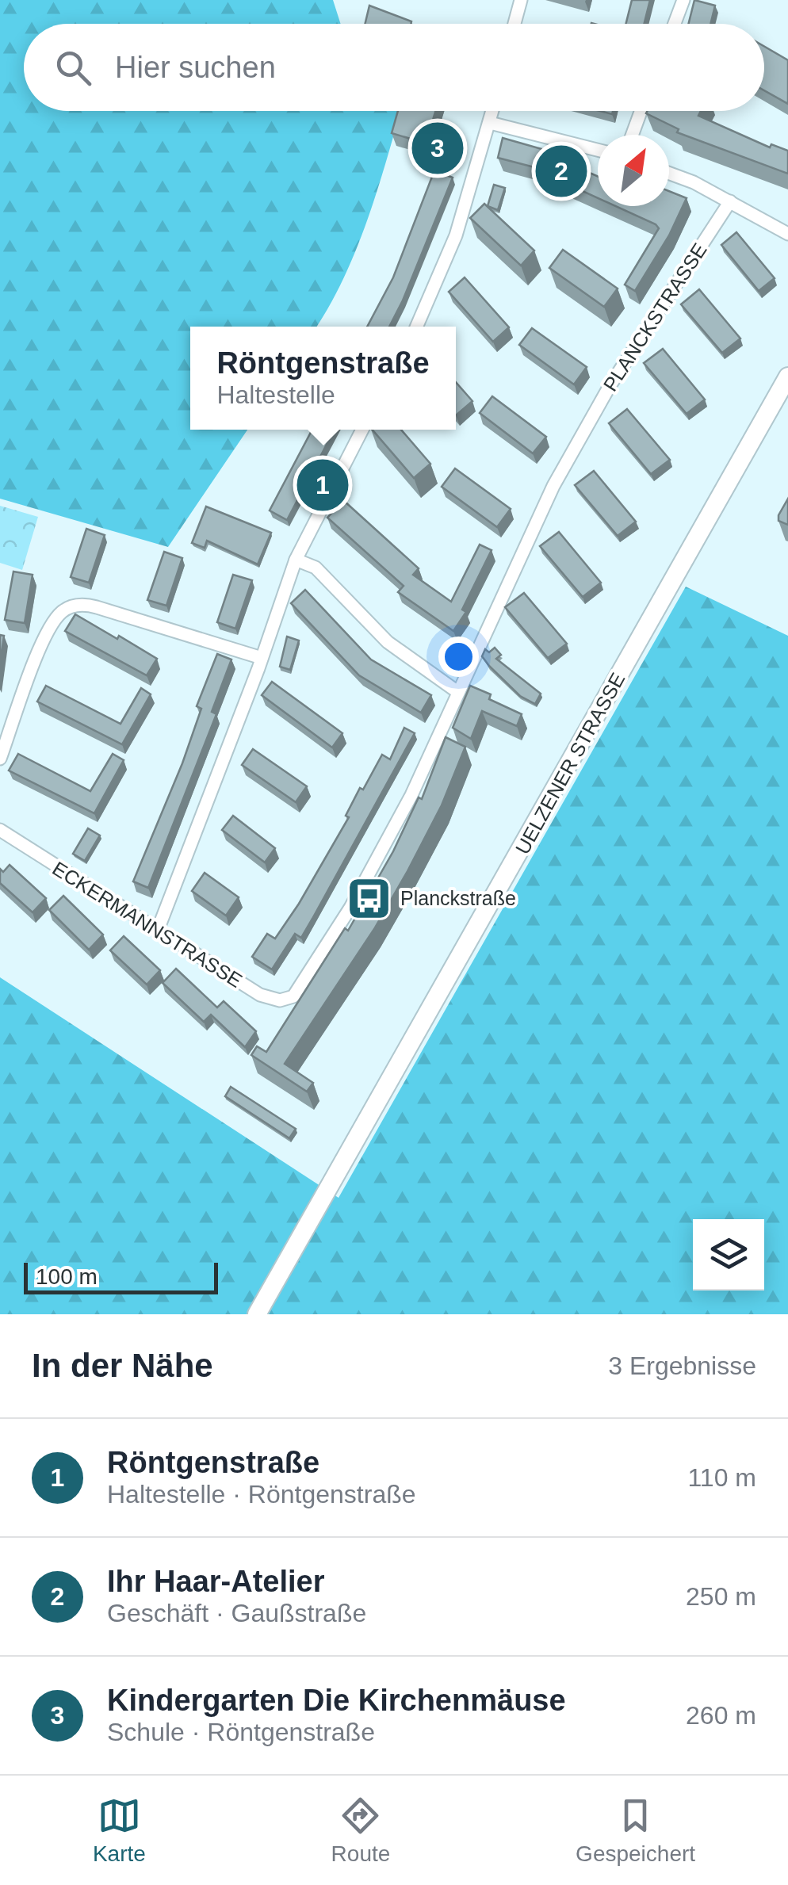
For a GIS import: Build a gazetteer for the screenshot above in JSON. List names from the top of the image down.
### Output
{
  "streets": {
    "main road": ["UELZENER STRASSE"],
    "street": ["PLANCKSTRASSE", "ECKERMANNSTRASSE"]
  },
  "crossings": [
    ["PLANCKSTRASSE", "ECKERMANNSTRASSE"]
  ],
  "places": {
    "bus stop": ["Planckstraße"]
  },
  "scale_bar": "100 m",
  "north": "top right",
  "page": {
    "search": "Hier suchen",
    "pins": ["3", "2", "1"],
    "popup": ["Röntgenstraße", "Haltestelle"],
    "scale": "100 m",
    "heading": ["In der Nähe", "3 Ergebnisse"],
    "list": [
      {
        "mark": "1",
        "name": "Röntgenstraße",
        "note": "Haltestelle · Röntgenstraße",
        "value": "110 m"
      },
      {
        "mark": "2",
        "name": "Ihr Haar-Atelier",
        "note": "Geschäft · Gaußstraße",
        "value": "250 m"
      },
      {
        "mark": "3",
        "name": "Kindergarten Die Kirchenmäuse",
        "note": "Schule · Röntgenstraße",
        "value": "260 m"
      }
    ],
    "nav": ["Karte", "Route", "Gespeichert"]
  }
}
